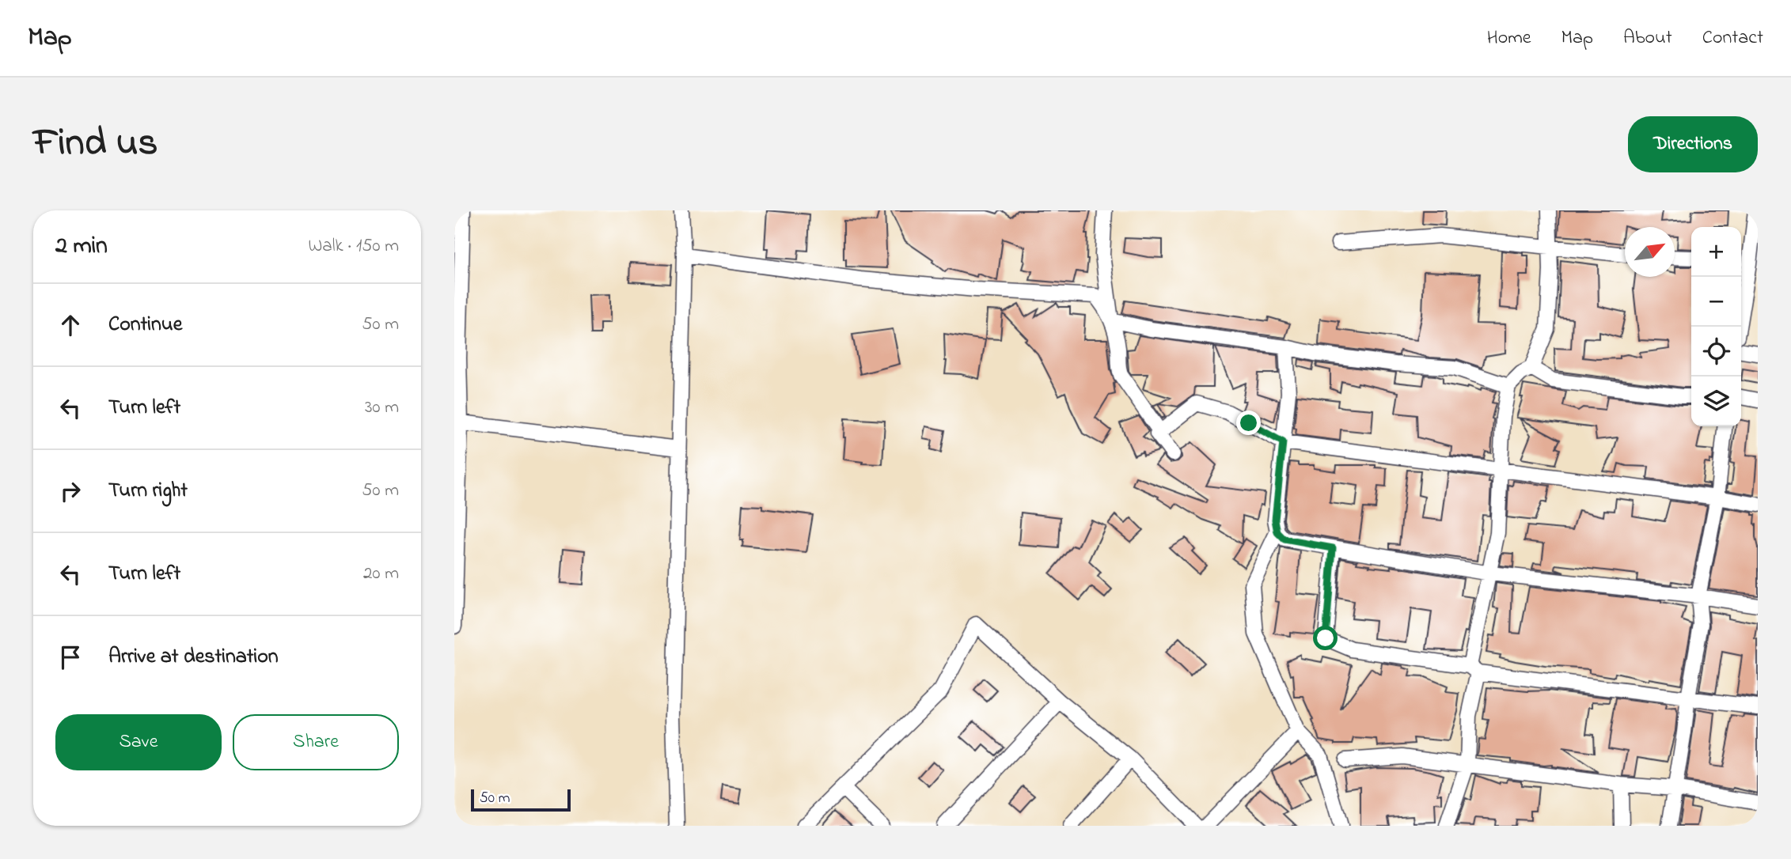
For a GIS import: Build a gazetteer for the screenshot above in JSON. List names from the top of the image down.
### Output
{
  "scale_bar": "50 m",
  "north": "top right",
  "page": {
    "header": "Map",
    "nav": [
      "Home",
      "Map",
      "About",
      "Contact"
    ],
    "title": "Find us",
    "buttons": [
      "Directions",
      ["Save", "Share"]
    ],
    "heading": ["2 min", "Walk · 150 m"],
    "map_buttons": ["+", "−"],
    "list": [
      ["Continue", "50 m"],
      ["Turn left", "30 m"],
      ["Turn right", "50 m"],
      ["Turn left", "20 m"],
      "Arrive at destination"
    ],
    "scale": "50 m"
  }
}
